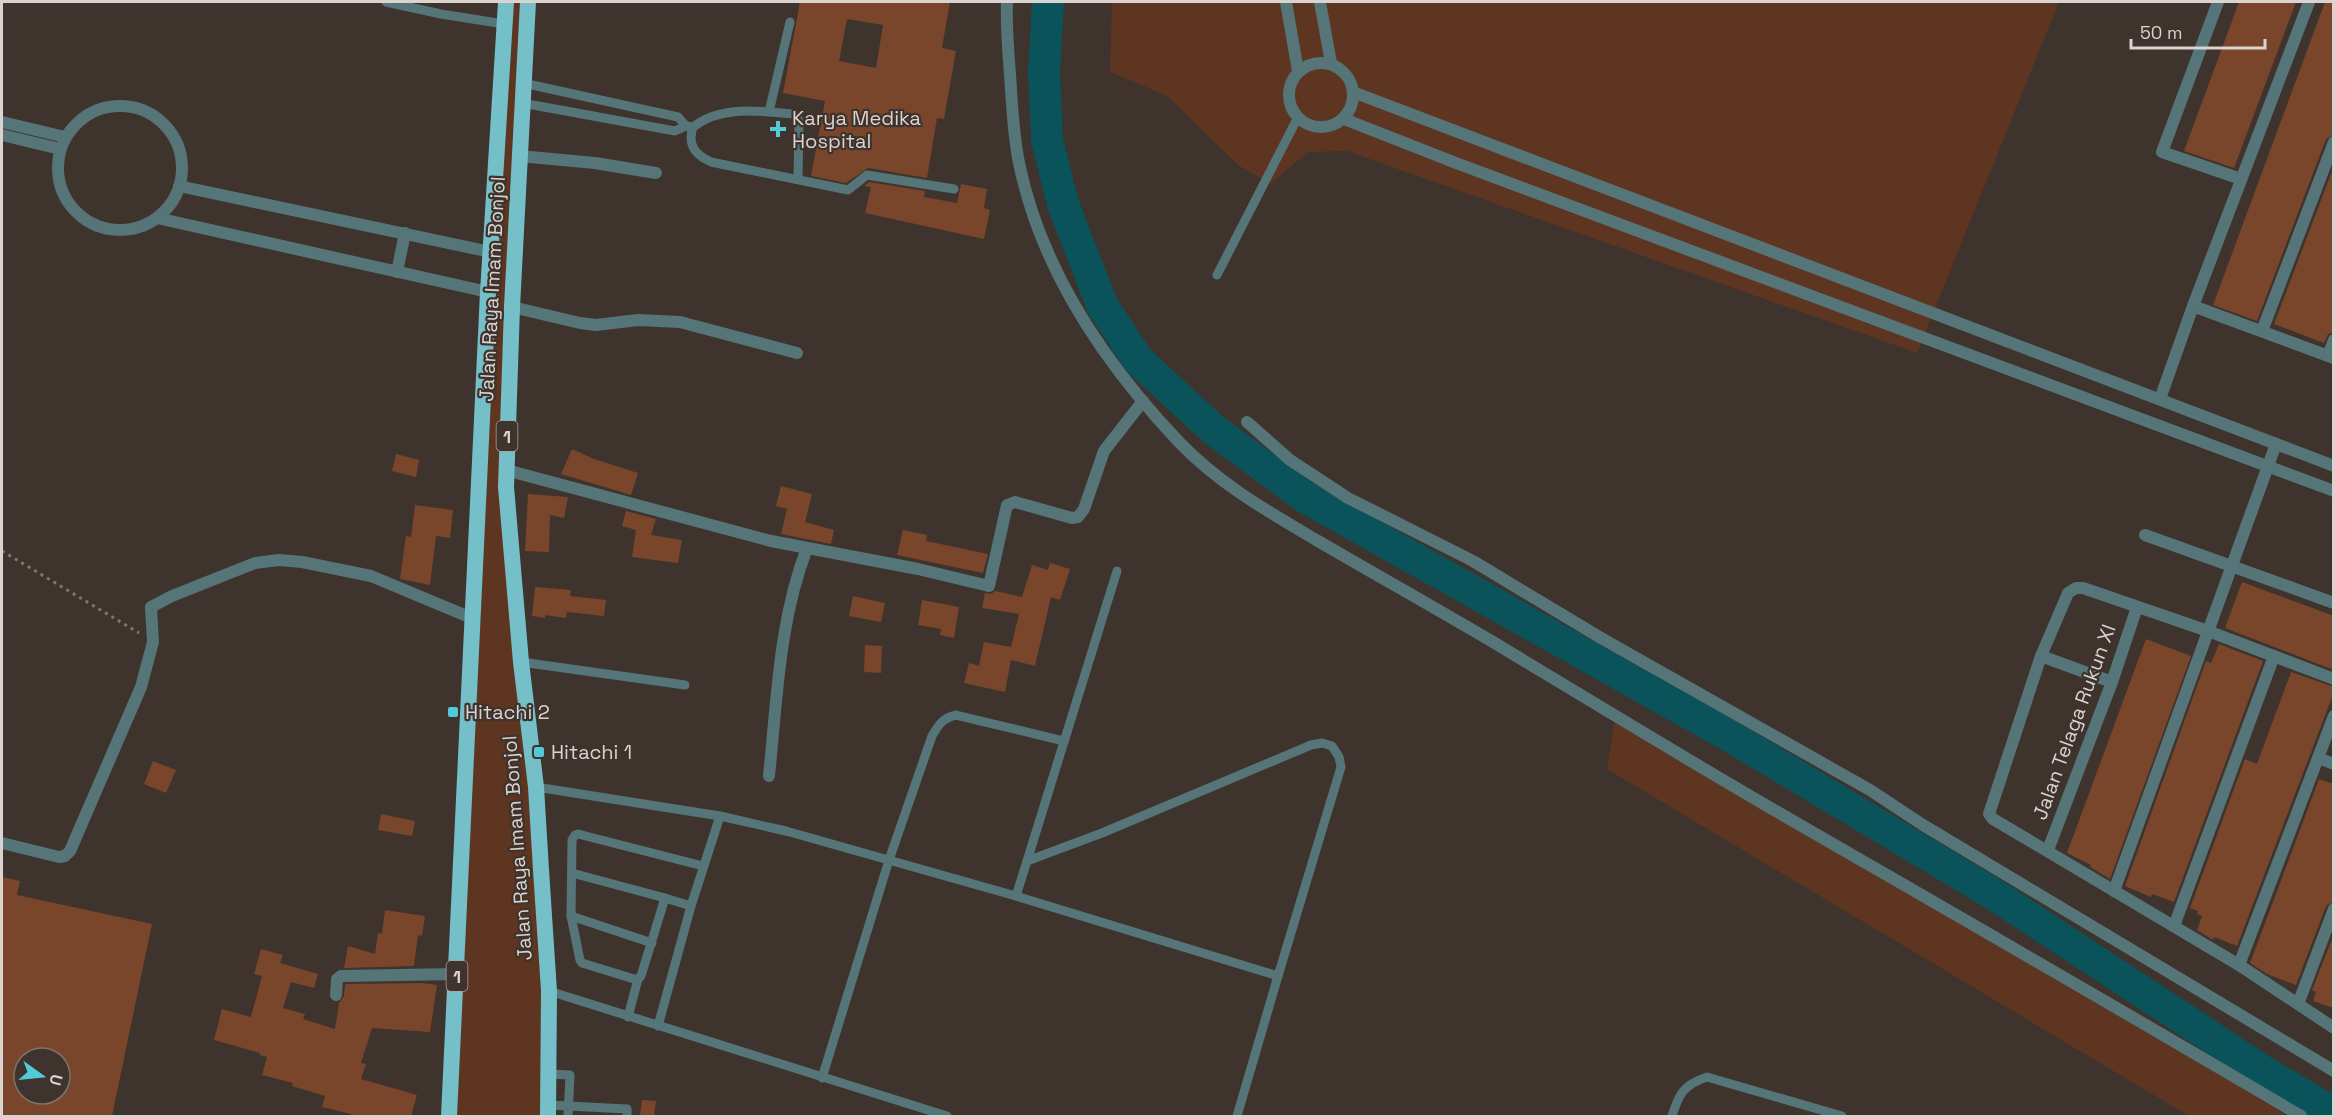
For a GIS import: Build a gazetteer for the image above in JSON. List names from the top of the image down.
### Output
{
  "streets": {
    "highway": ["Jalan Raya Imam Bonjol", "1"],
    "street": ["Jalan Telaga Rukun XI"]
  },
  "places": {
    "health": ["Karya Medika Hospital"],
    "transit": ["Hitachi 2", "Hitachi 1"]
  },
  "scale_bar": "50 m",
  "north": "right"
}
